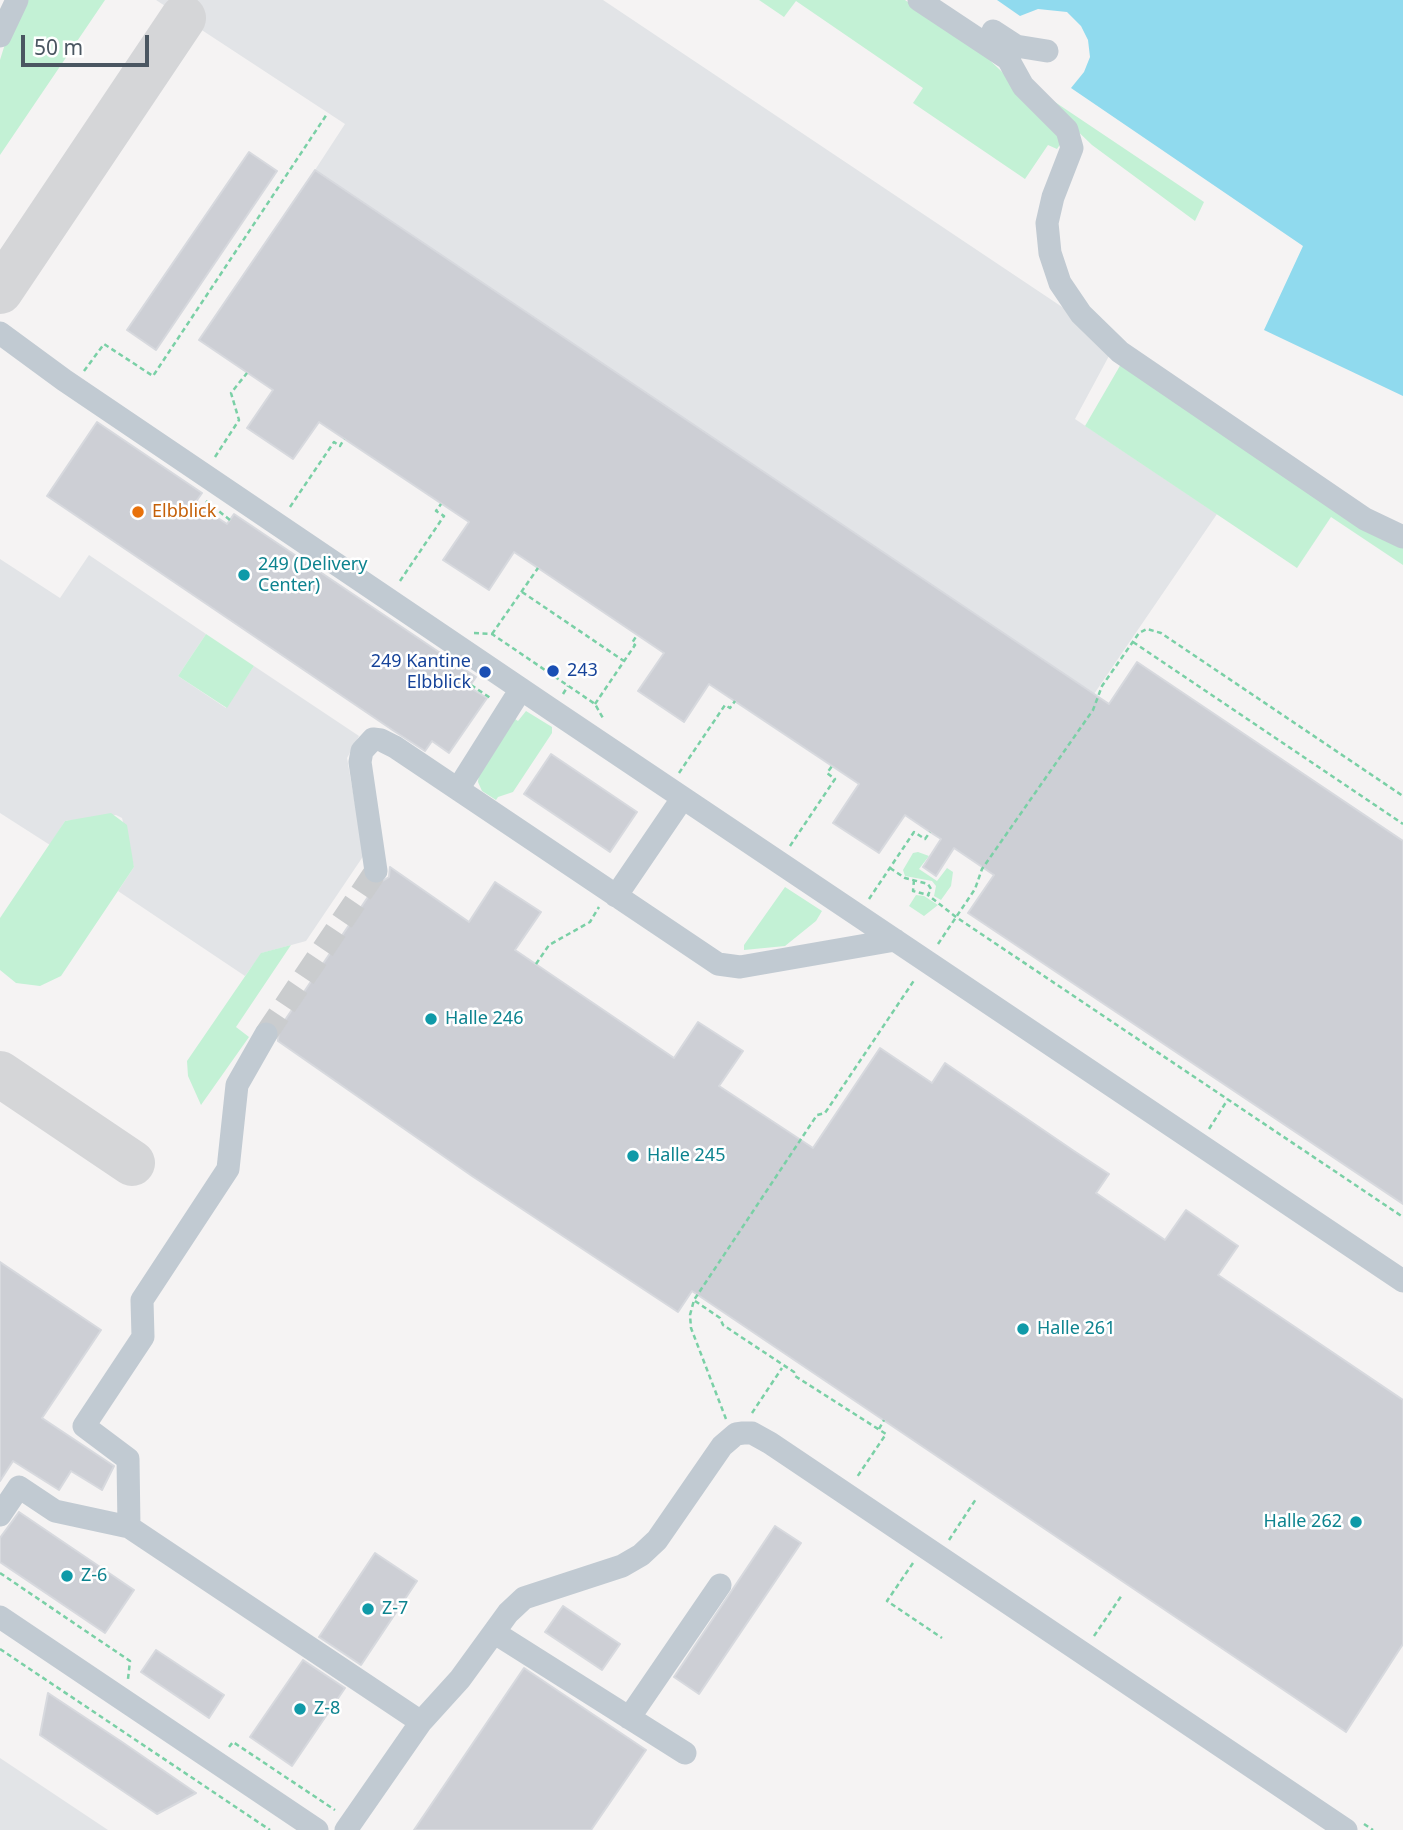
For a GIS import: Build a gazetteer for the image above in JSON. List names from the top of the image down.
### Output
{
  "places": [
    "Elbblick",
    "249 (Delivery Center)",
    "243",
    "249 Kantine Elbblick",
    "Halle 246",
    "Halle 245",
    "Halle 261",
    "Halle 262",
    "Z-6",
    "Z-7",
    "Z-8"
  ],
  "scale_bar": "50 m"
}
